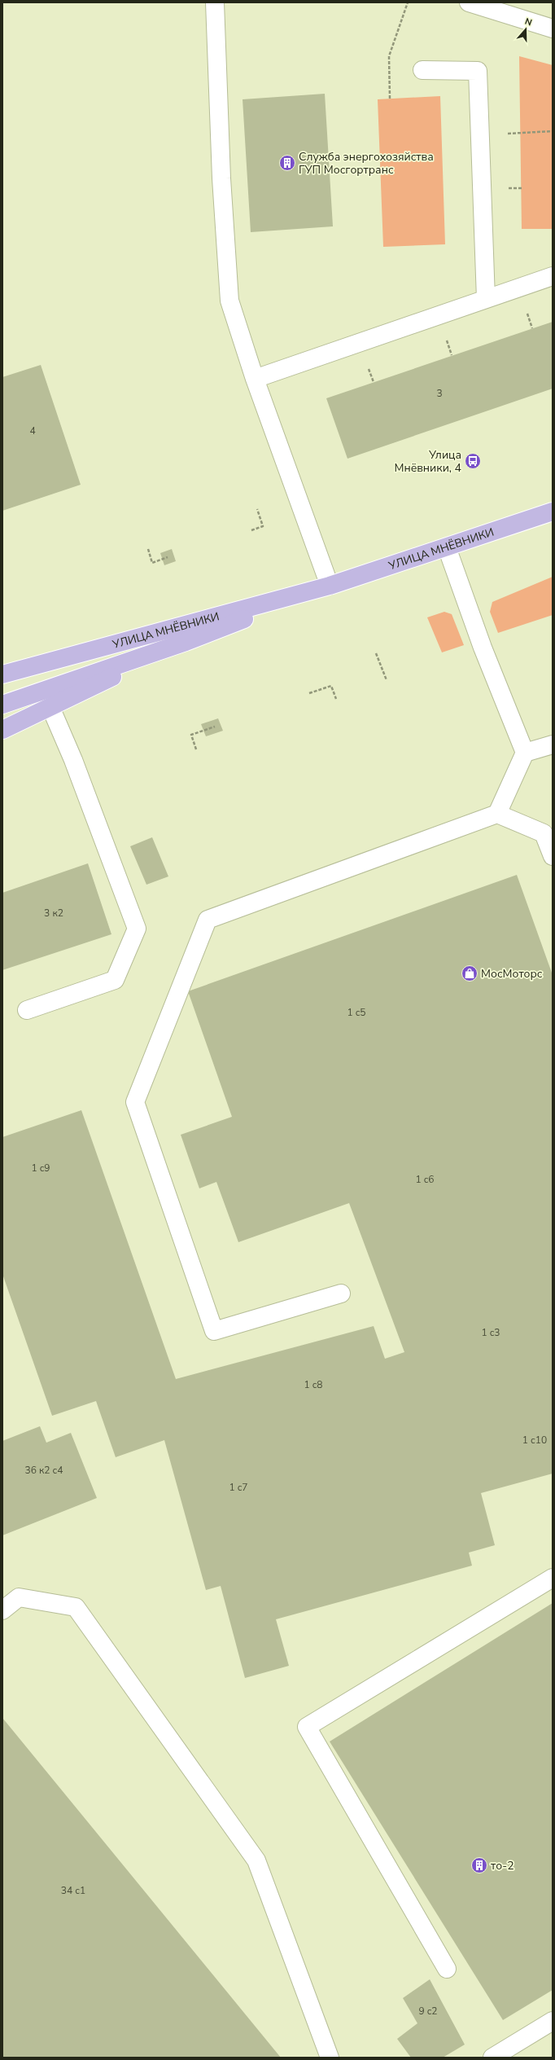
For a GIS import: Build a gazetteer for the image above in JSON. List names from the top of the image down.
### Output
{
  "streets": {
    "main road": ["УЛИЦА МНЁВНИКИ"]
  },
  "places": {
    "building": ["Служба энергохозяйства ГУП Мосгортранс", "то-2"],
    "bus stop": ["Улица Мнёвники, 4"],
    "shop": ["МосМоторс"]
  },
  "house_numbers": [
    "3",
    "4",
    "3 к2",
    "1 с5",
    "1 с9",
    "1 с6",
    "1 с3",
    "1 с8",
    "1 с10",
    "36 к2 с4",
    "1 с7",
    "34 с1",
    "9 с2"
  ],
  "north": "top"
}
